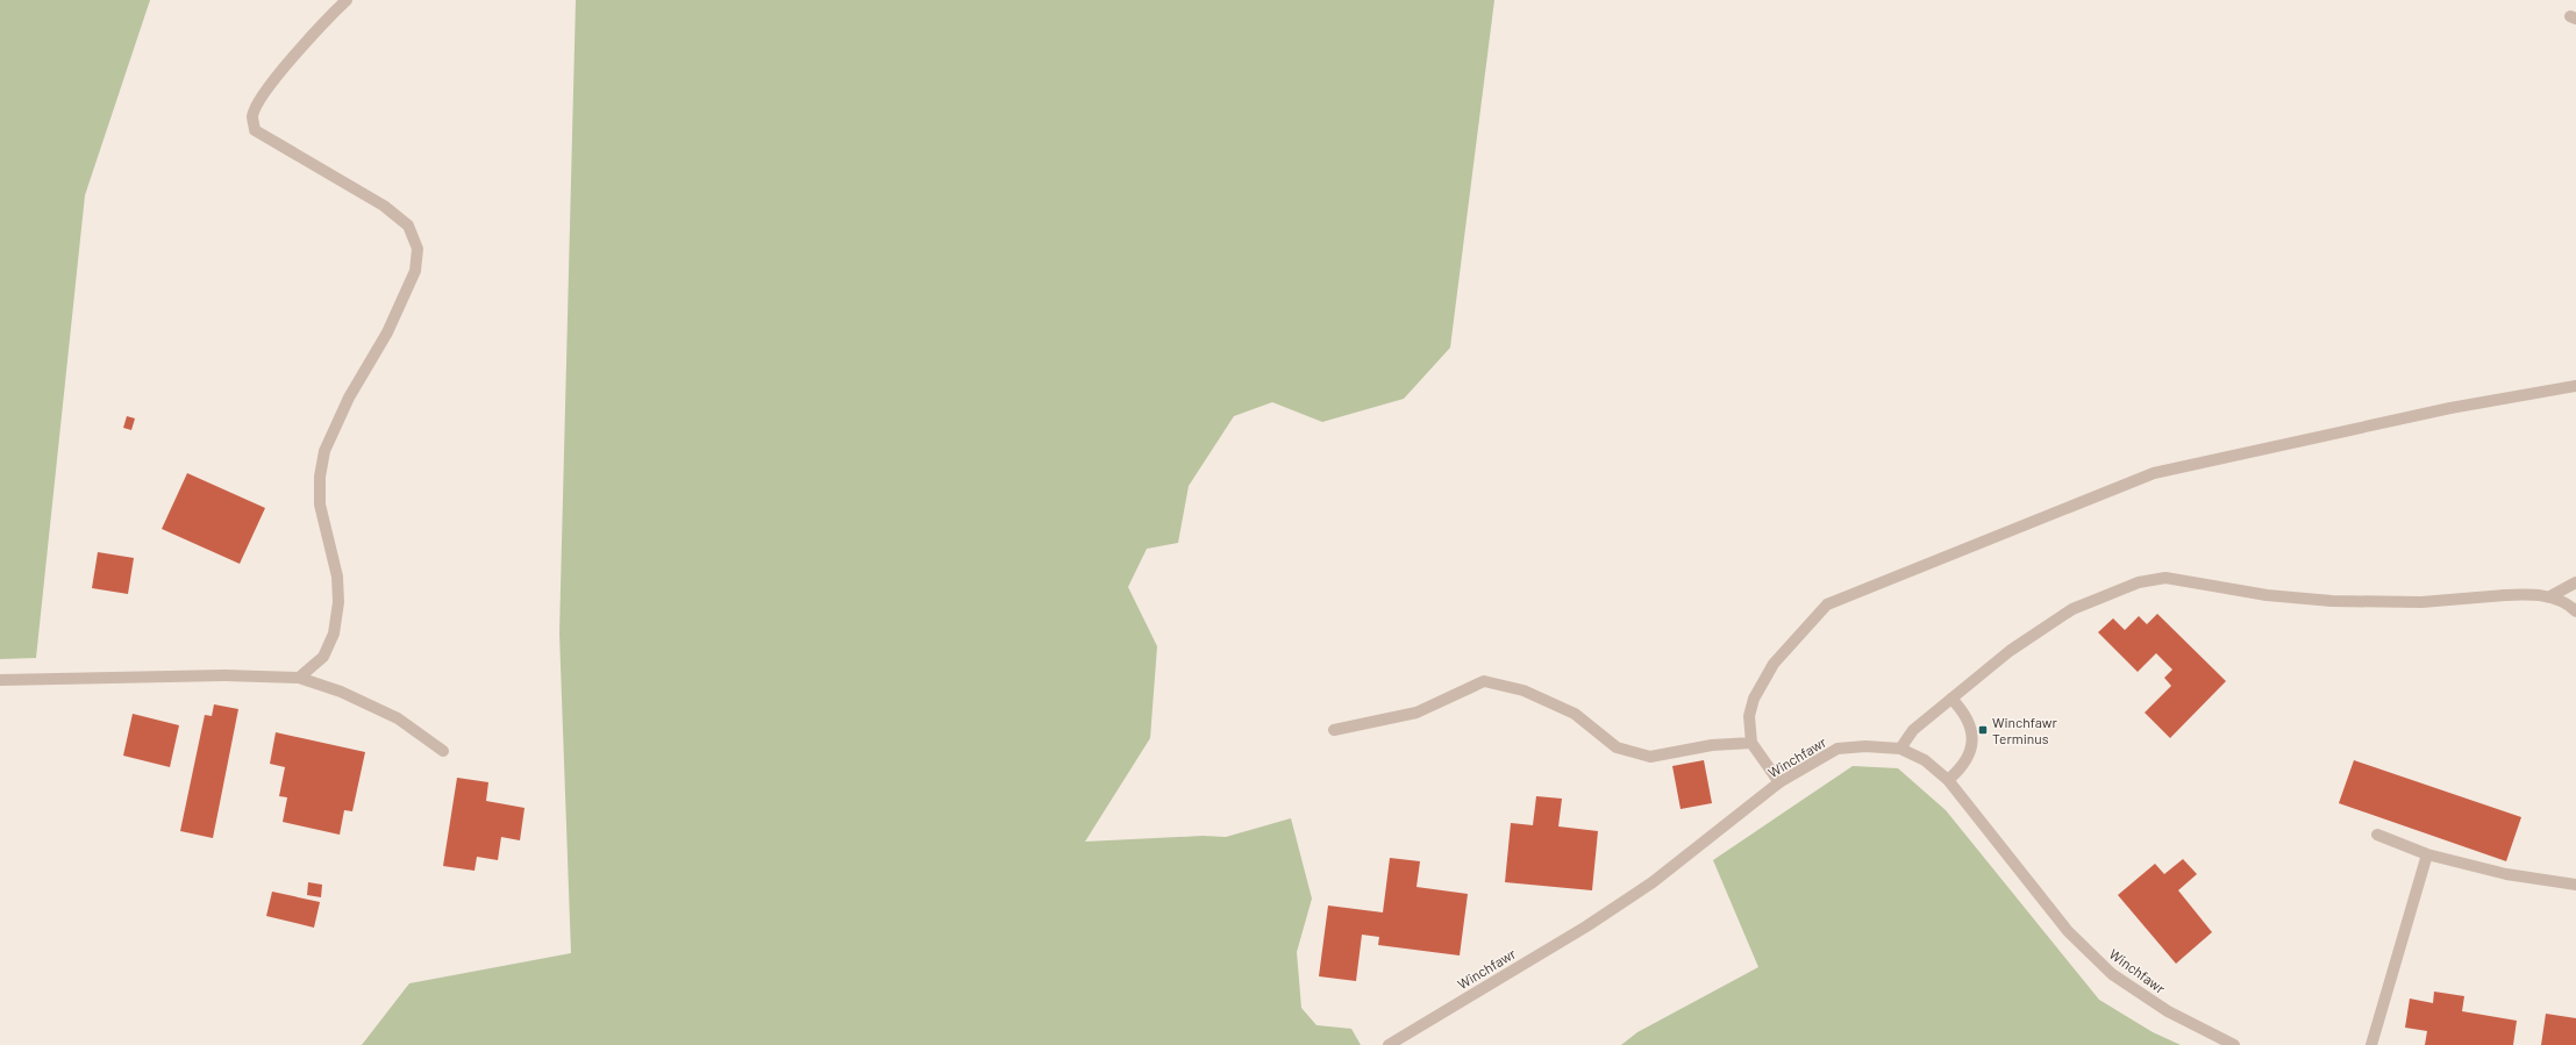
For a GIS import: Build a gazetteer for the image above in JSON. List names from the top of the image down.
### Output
{
  "streets": {
    "street": ["Winchfawr"]
  },
  "places": {
    "transit": ["Winchfawr Terminus"]
  }
}
